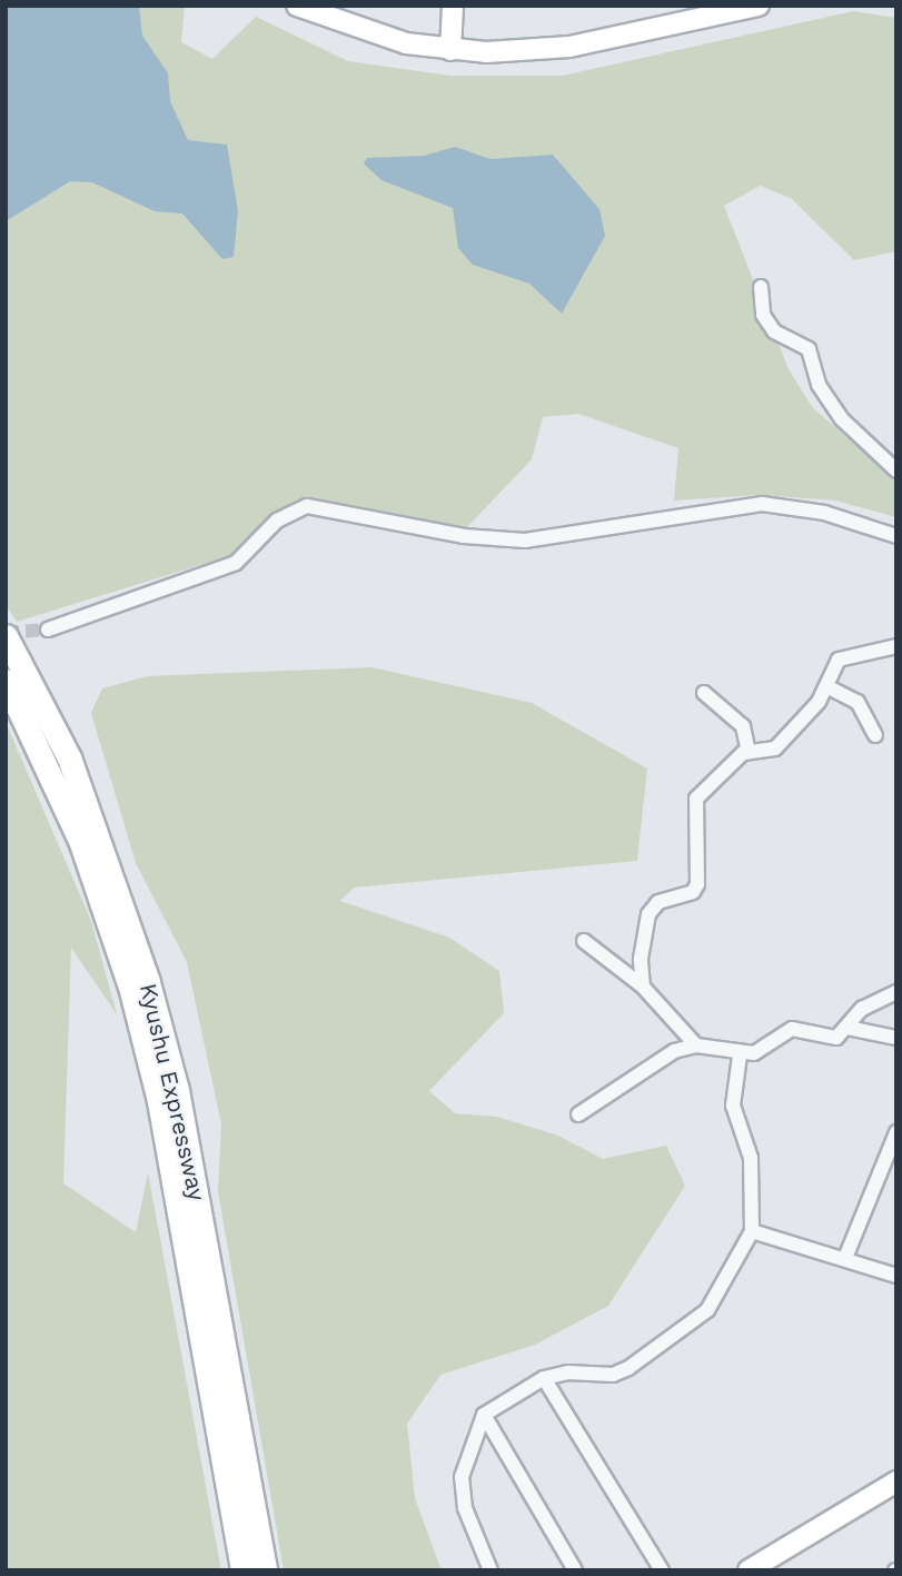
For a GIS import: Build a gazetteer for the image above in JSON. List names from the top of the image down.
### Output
{
  "streets": {
    "highway": ["Kyushu Expressway"]
  }
}
